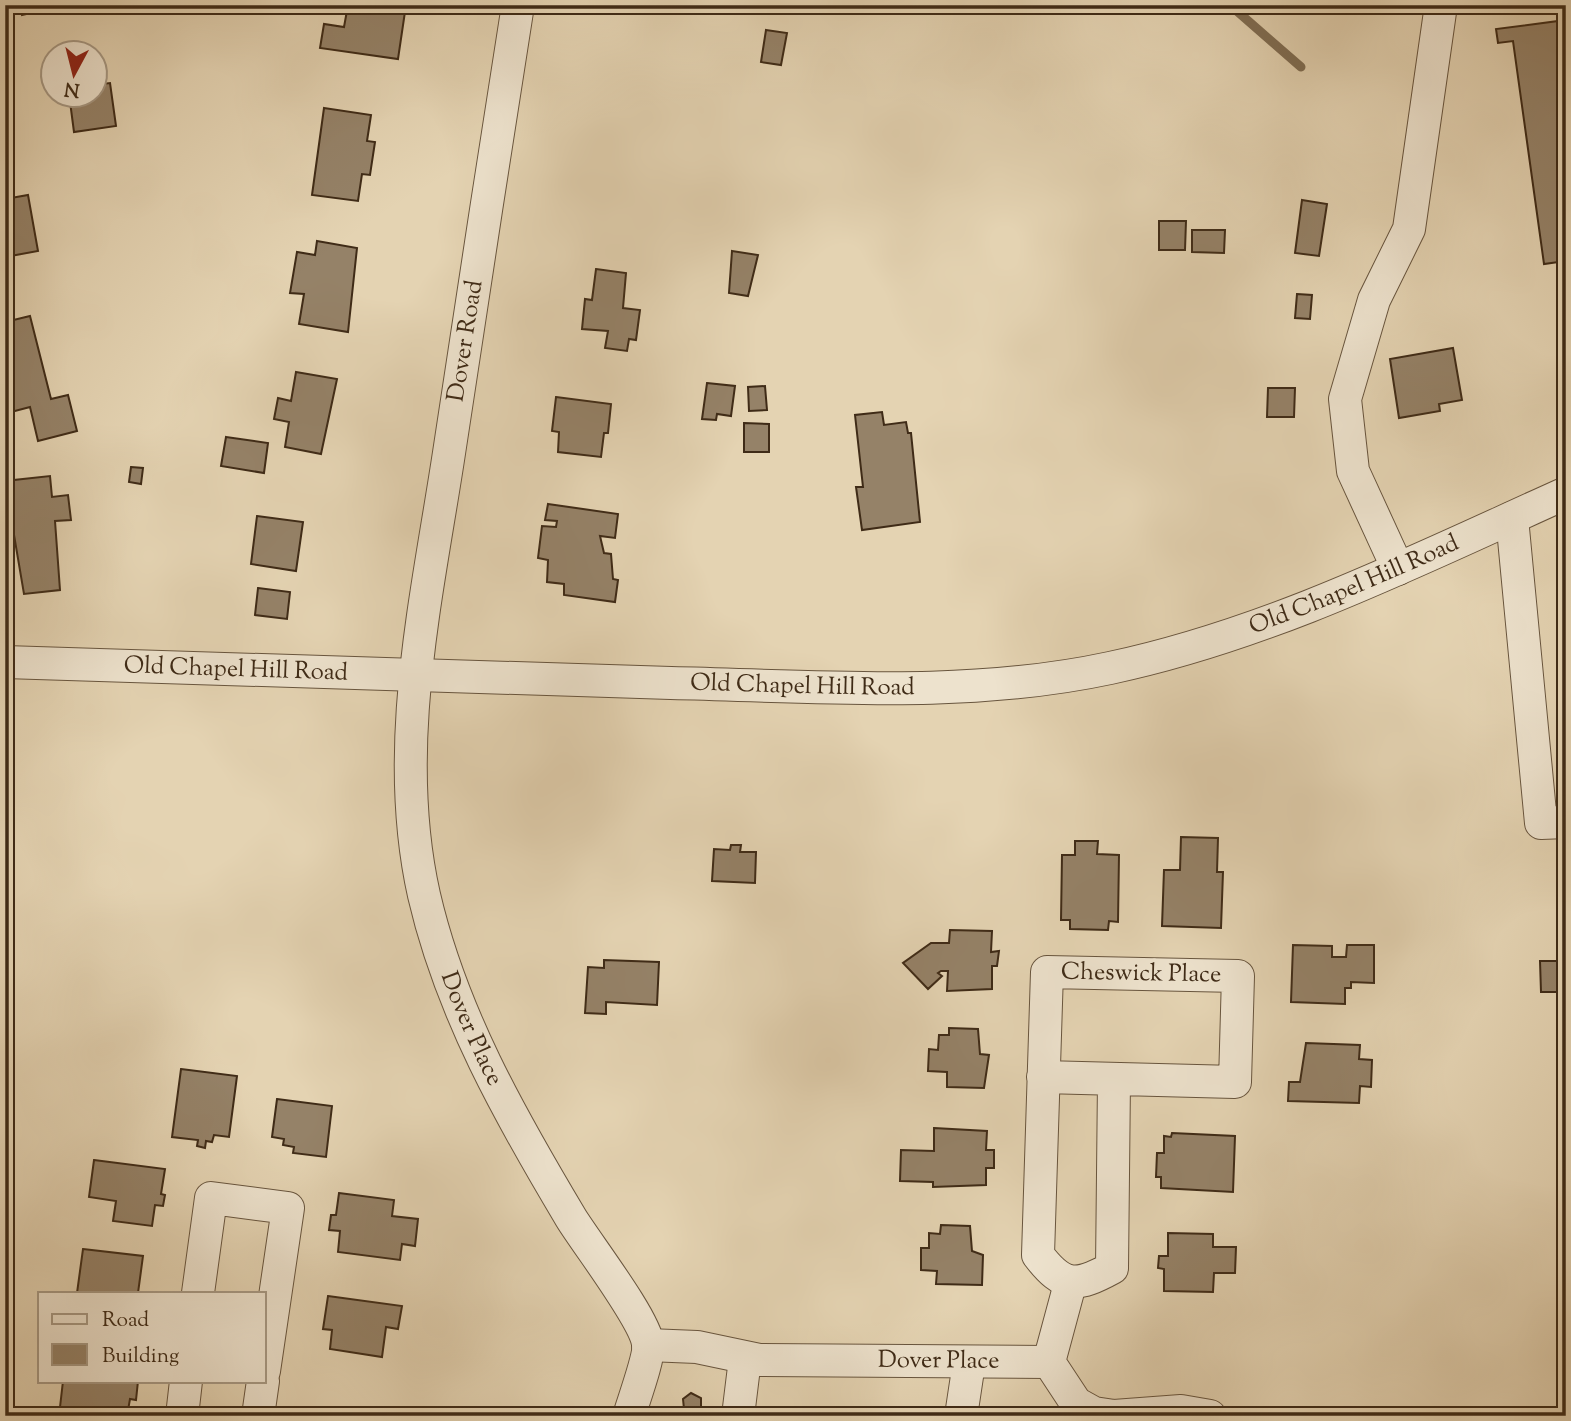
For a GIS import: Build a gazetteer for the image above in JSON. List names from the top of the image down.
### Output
{
  "streets": {
    "street": [
      "Dover Road",
      "Old Chapel Hill Road",
      "Cheswick Place",
      "Dover Place"
    ]
  },
  "crossings": [
    ["Dover Road", "Old Chapel Hill Road"],
    ["Dover Road", "Dover Place"],
    ["Old Chapel Hill Road", "Dover Place"]
  ],
  "legend": ["Road", "Building"],
  "north": "bottom"
}
